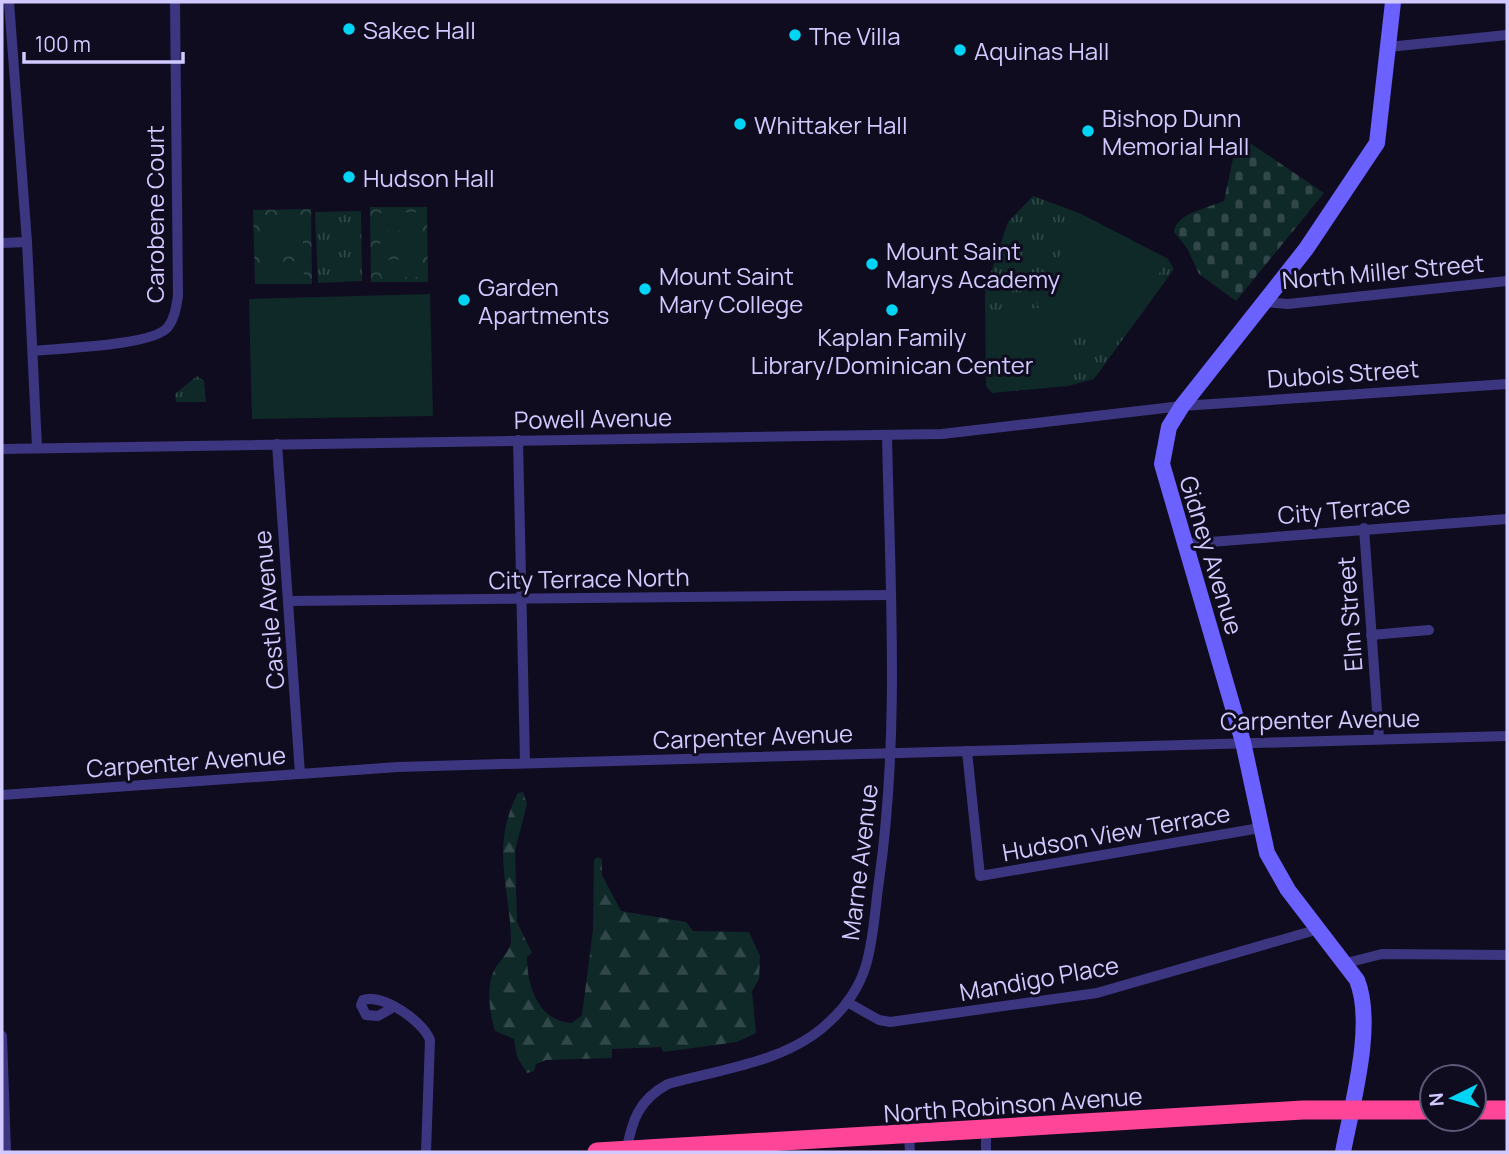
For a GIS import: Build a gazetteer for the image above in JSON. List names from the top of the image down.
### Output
{
  "streets": {
    "highway": ["North Robinson Avenue"],
    "street": [
      "Carobene Court",
      "North Miller Street",
      "Dubois Street",
      "Powell Avenue",
      "City Terrace",
      "Gidney Avenue",
      "City Terrace North",
      "Castle Avenue",
      "Elm Street",
      "Carpenter Avenue",
      "Hudson View Terrace",
      "Marne Avenue",
      "Mandigo Place"
    ]
  },
  "crossings": [
    ["North Miller Street", "Gidney Avenue"],
    ["Dubois Street", "Powell Avenue"],
    ["Dubois Street", "Gidney Avenue"],
    ["Powell Avenue", "Gidney Avenue"],
    ["Powell Avenue", "Castle Avenue"],
    ["Powell Avenue", "Marne Avenue"],
    ["City Terrace", "Gidney Avenue"],
    ["City Terrace", "Elm Street"],
    ["Gidney Avenue", "Carpenter Avenue"],
    ["Gidney Avenue", "Hudson View Terrace"],
    ["Gidney Avenue", "Mandigo Place"],
    ["Gidney Avenue", "North Robinson Avenue"],
    ["City Terrace North", "Castle Avenue"],
    ["City Terrace North", "Marne Avenue"],
    ["Castle Avenue", "Carpenter Avenue"],
    ["Elm Street", "Carpenter Avenue"],
    ["Carpenter Avenue", "Hudson View Terrace"],
    ["Carpenter Avenue", "Marne Avenue"],
    ["Marne Avenue", "Mandigo Place"],
    ["Marne Avenue", "North Robinson Avenue"]
  ],
  "places": [
    "Sakec Hall",
    "The Villa",
    "Aquinas Hall",
    "Whittaker Hall",
    "Bishop Dunn Memorial Hall",
    "Hudson Hall",
    "Mount Saint Marys Academy",
    "Mount Saint Mary College",
    "Garden Apartments",
    "Kaplan Family Library/Dominican Center"
  ],
  "scale_bar": "100 m",
  "north": "left"
}
